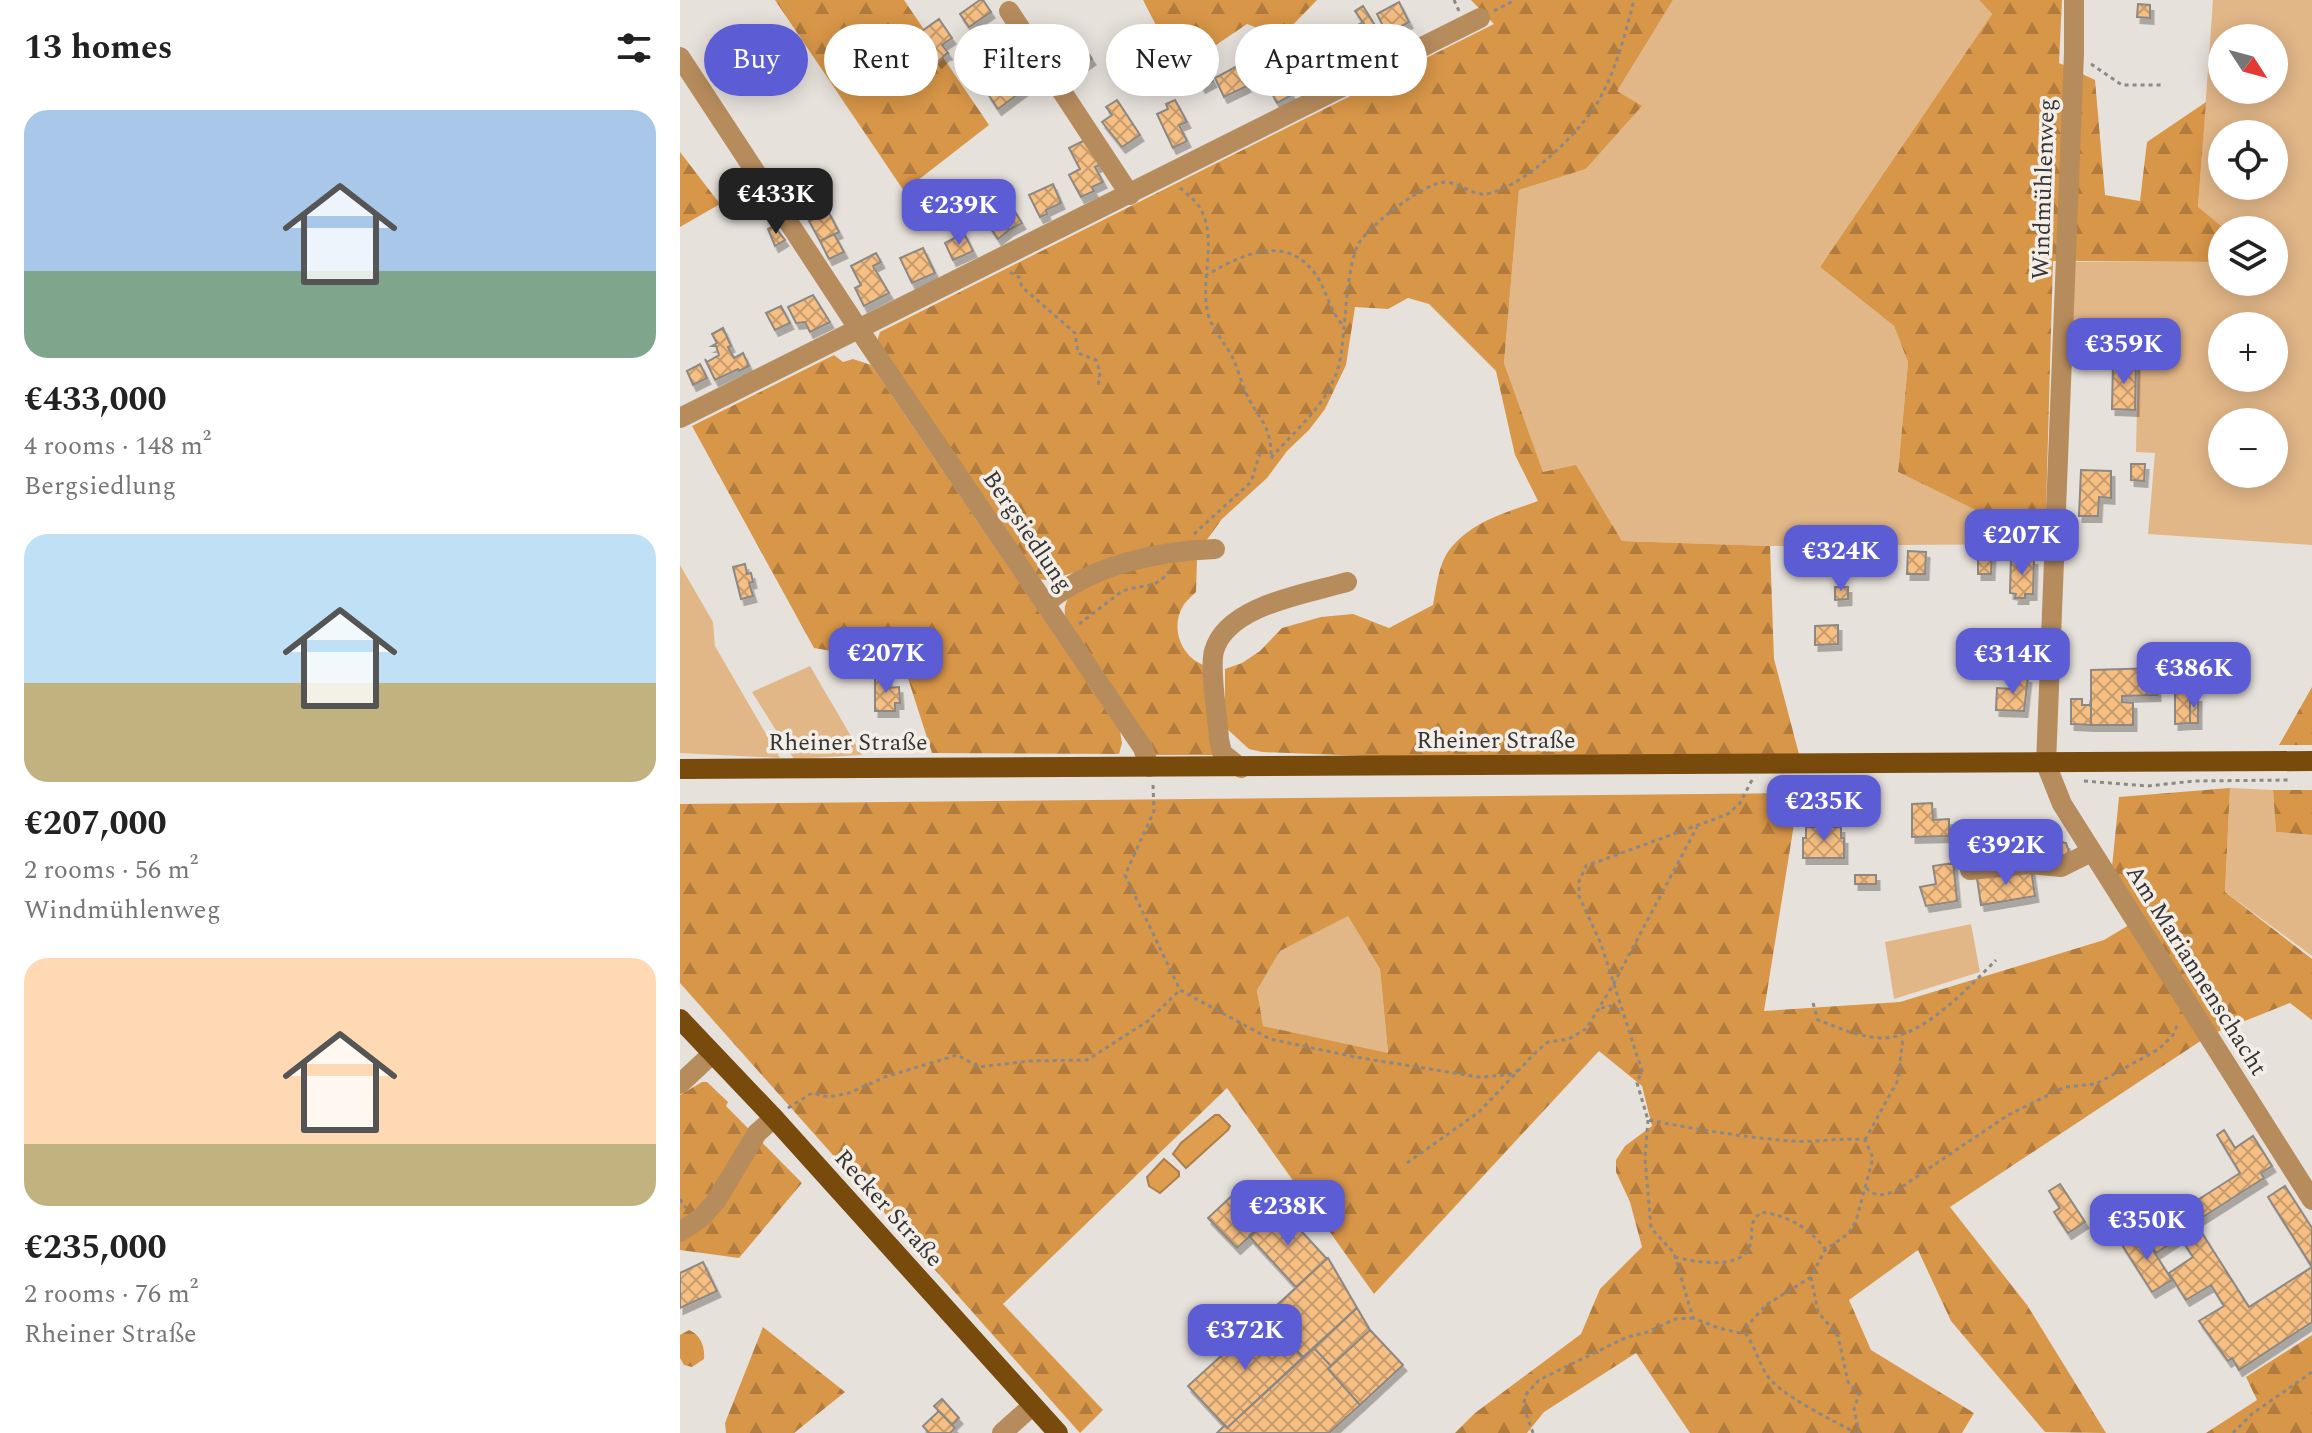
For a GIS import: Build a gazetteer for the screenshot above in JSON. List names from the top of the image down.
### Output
{
  "streets": {
    "main road": ["Rheiner Straße", "Recker Straße"],
    "street": ["Windmühlenweg", "Bergsiedlung", "Am Mariannenschacht"]
  },
  "crossings": [
    ["Windmühlenweg", "Rheiner Straße"],
    ["Windmühlenweg", "Am Mariannenschacht"],
    ["Bergsiedlung", "Rheiner Straße"],
    ["Rheiner Straße", "Am Mariannenschacht"]
  ],
  "north": "bottom right",
  "page": {
    "heading": "13 homes",
    "map_buttons": ["+", "−"],
    "chip": [
      "Buy",
      "Rent",
      "Filters",
      "New",
      "Apartment"
    ],
    "list": [
      {
        "name": "€433,000",
        "note": "4 rooms · 148 m² · Bergsiedlung"
      },
      {
        "name": "€207,000",
        "note": "2 rooms · 56 m² · Windmühlenweg"
      },
      {
        "name": "€235,000",
        "note": "2 rooms · 76 m² · Rheiner Straße"
      }
    ],
    "price": [
      "€433K",
      "€239K",
      "€359K",
      "€207K",
      "€324K",
      "€207K",
      "€314K",
      "€386K",
      "€235K",
      "€392K",
      "€238K",
      "€350K",
      "€372K"
    ]
  }
}
